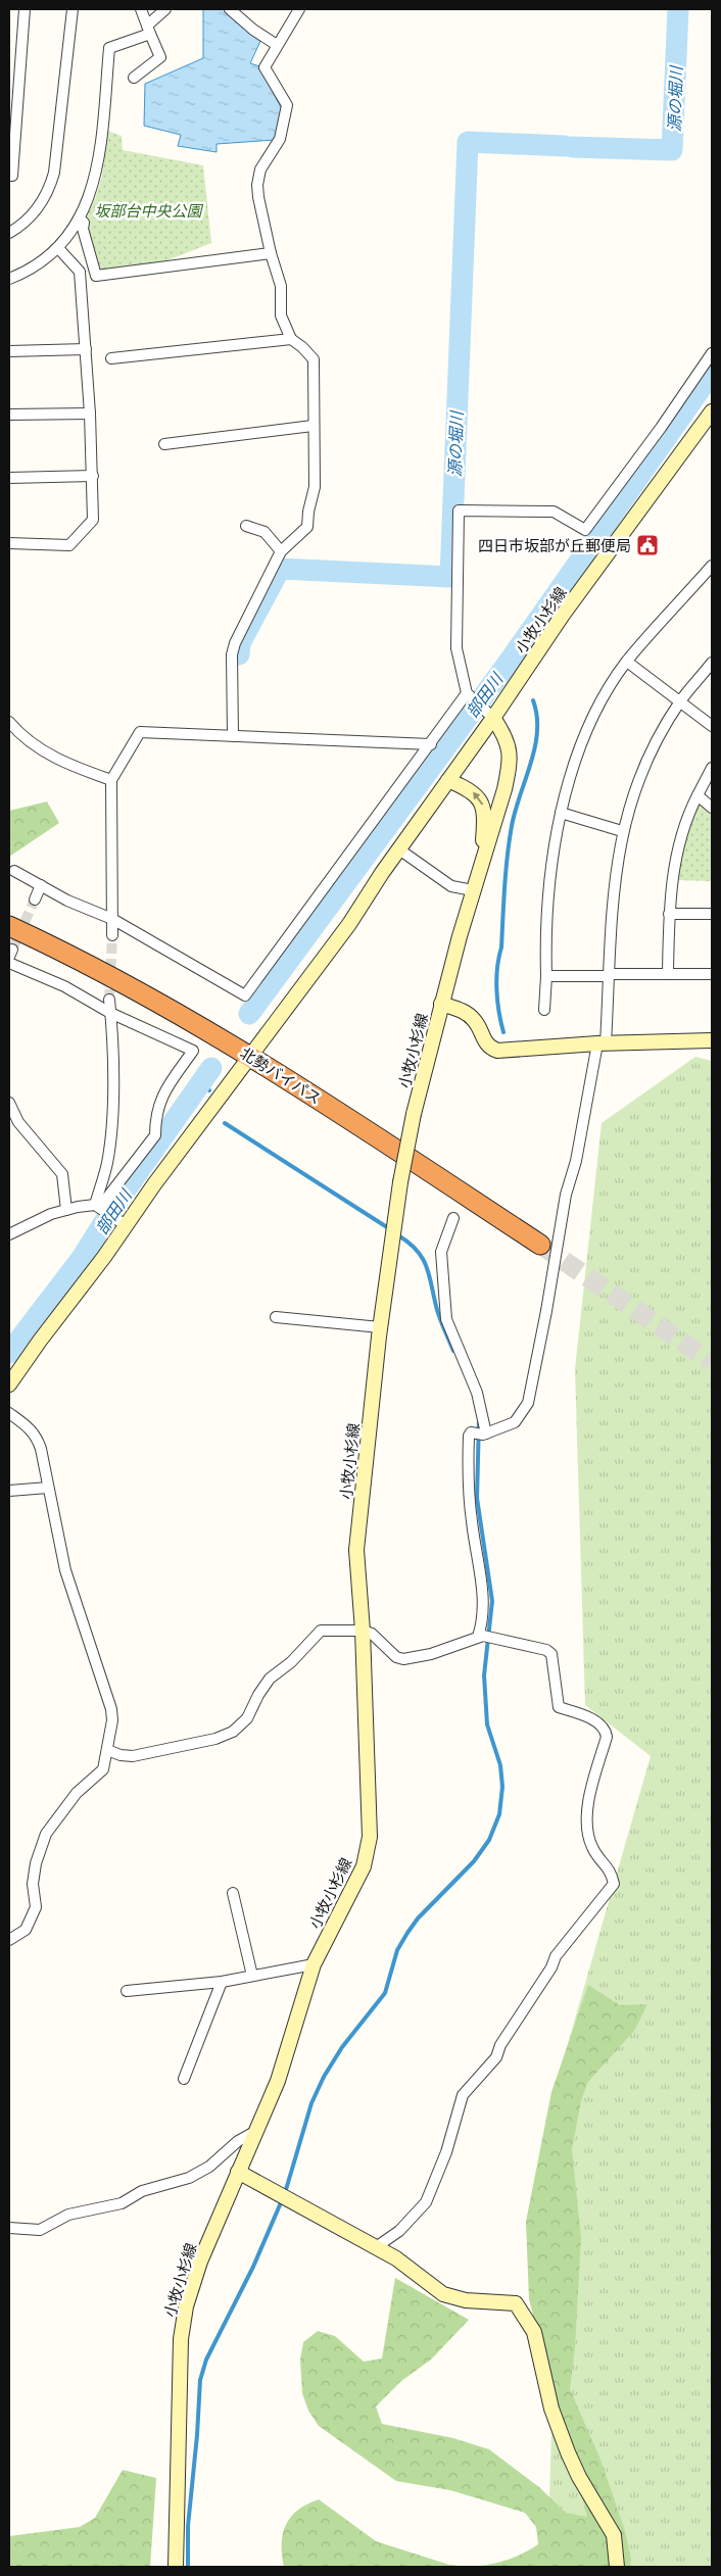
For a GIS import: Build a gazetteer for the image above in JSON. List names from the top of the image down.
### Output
{
  "streets": {
    "highway": ["北勢バイパス"],
    "main road": ["小牧小杉線"]
  },
  "water": ["源の堀川", "部田川"],
  "parks": ["坂部台中央公園"],
  "places": {
    "public building": ["四日市坂部が丘郵便局"]
  }
}
